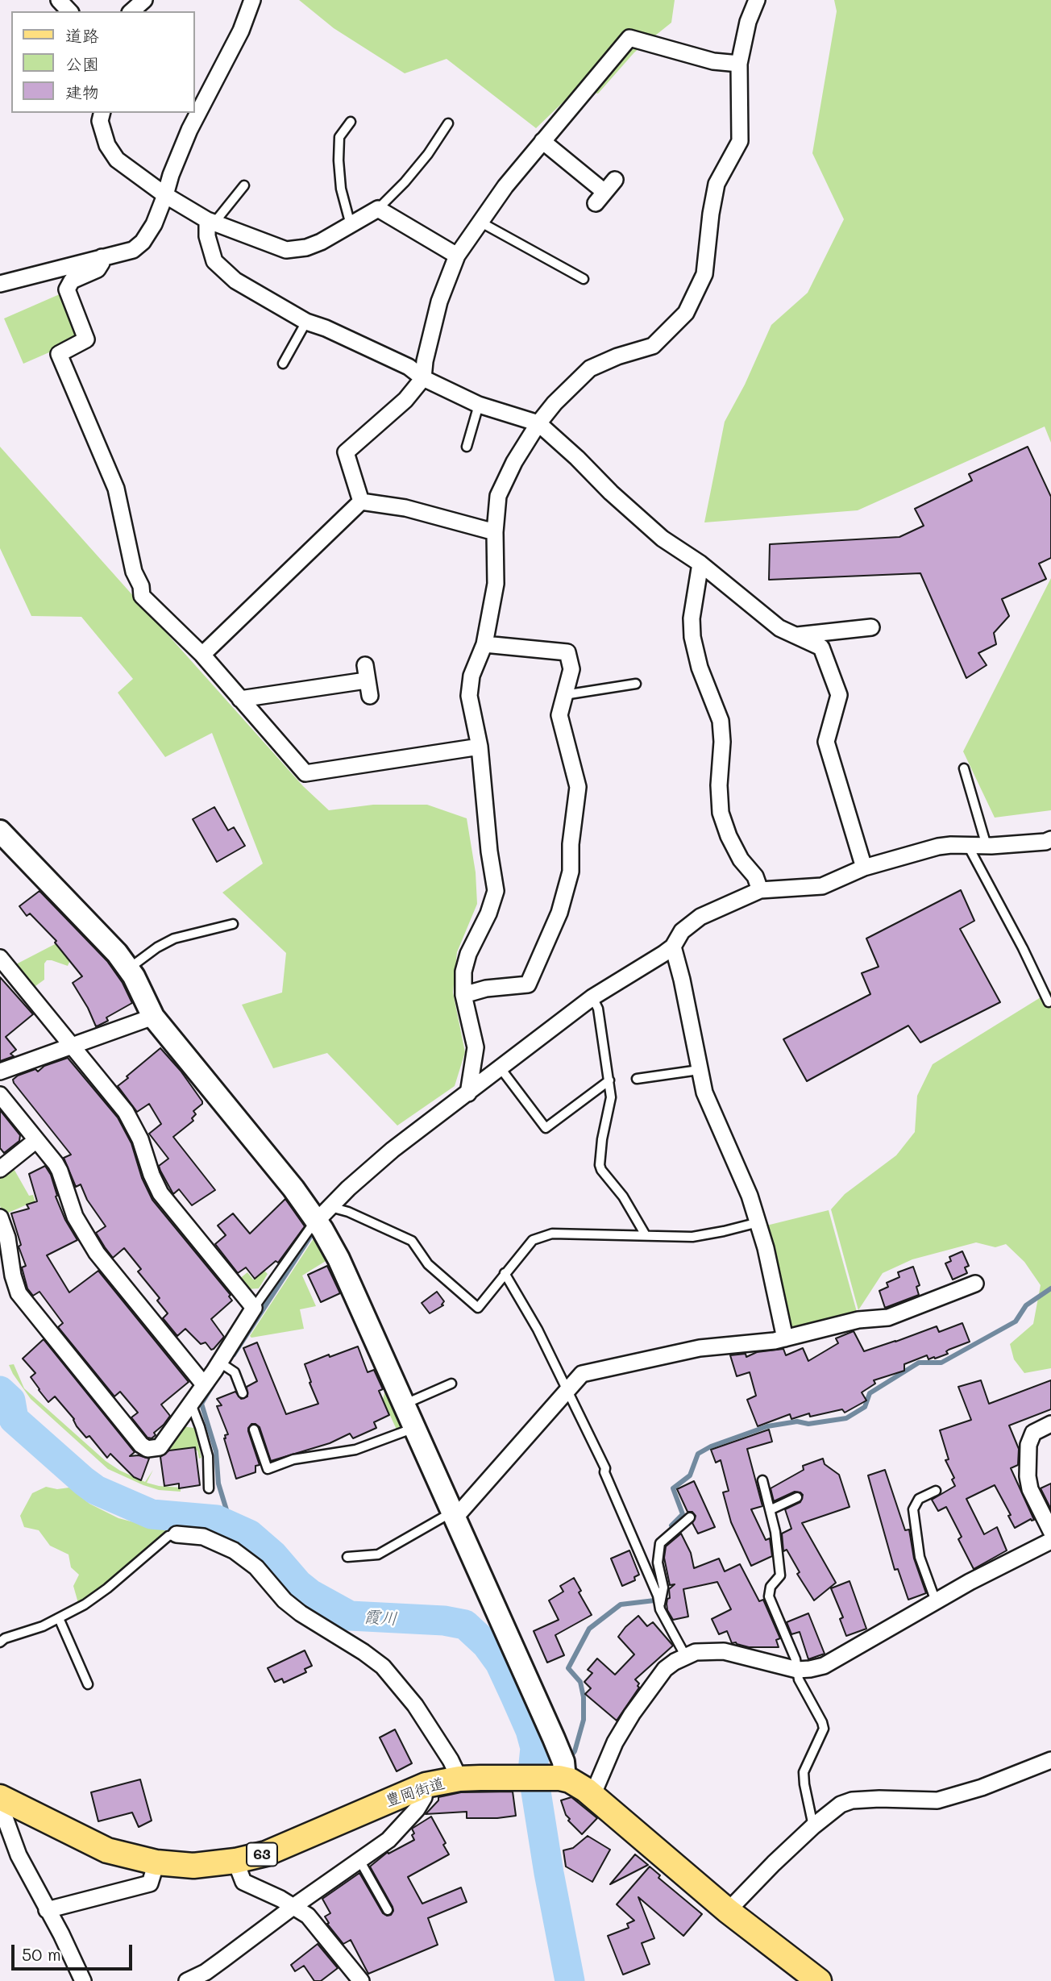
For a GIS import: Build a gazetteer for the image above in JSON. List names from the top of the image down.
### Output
{
  "streets": {
    "main road": ["豊岡街道", "63"]
  },
  "water": ["霞川"],
  "legend": ["道路", "公園", "建物"],
  "scale_bar": "50 m"
}
